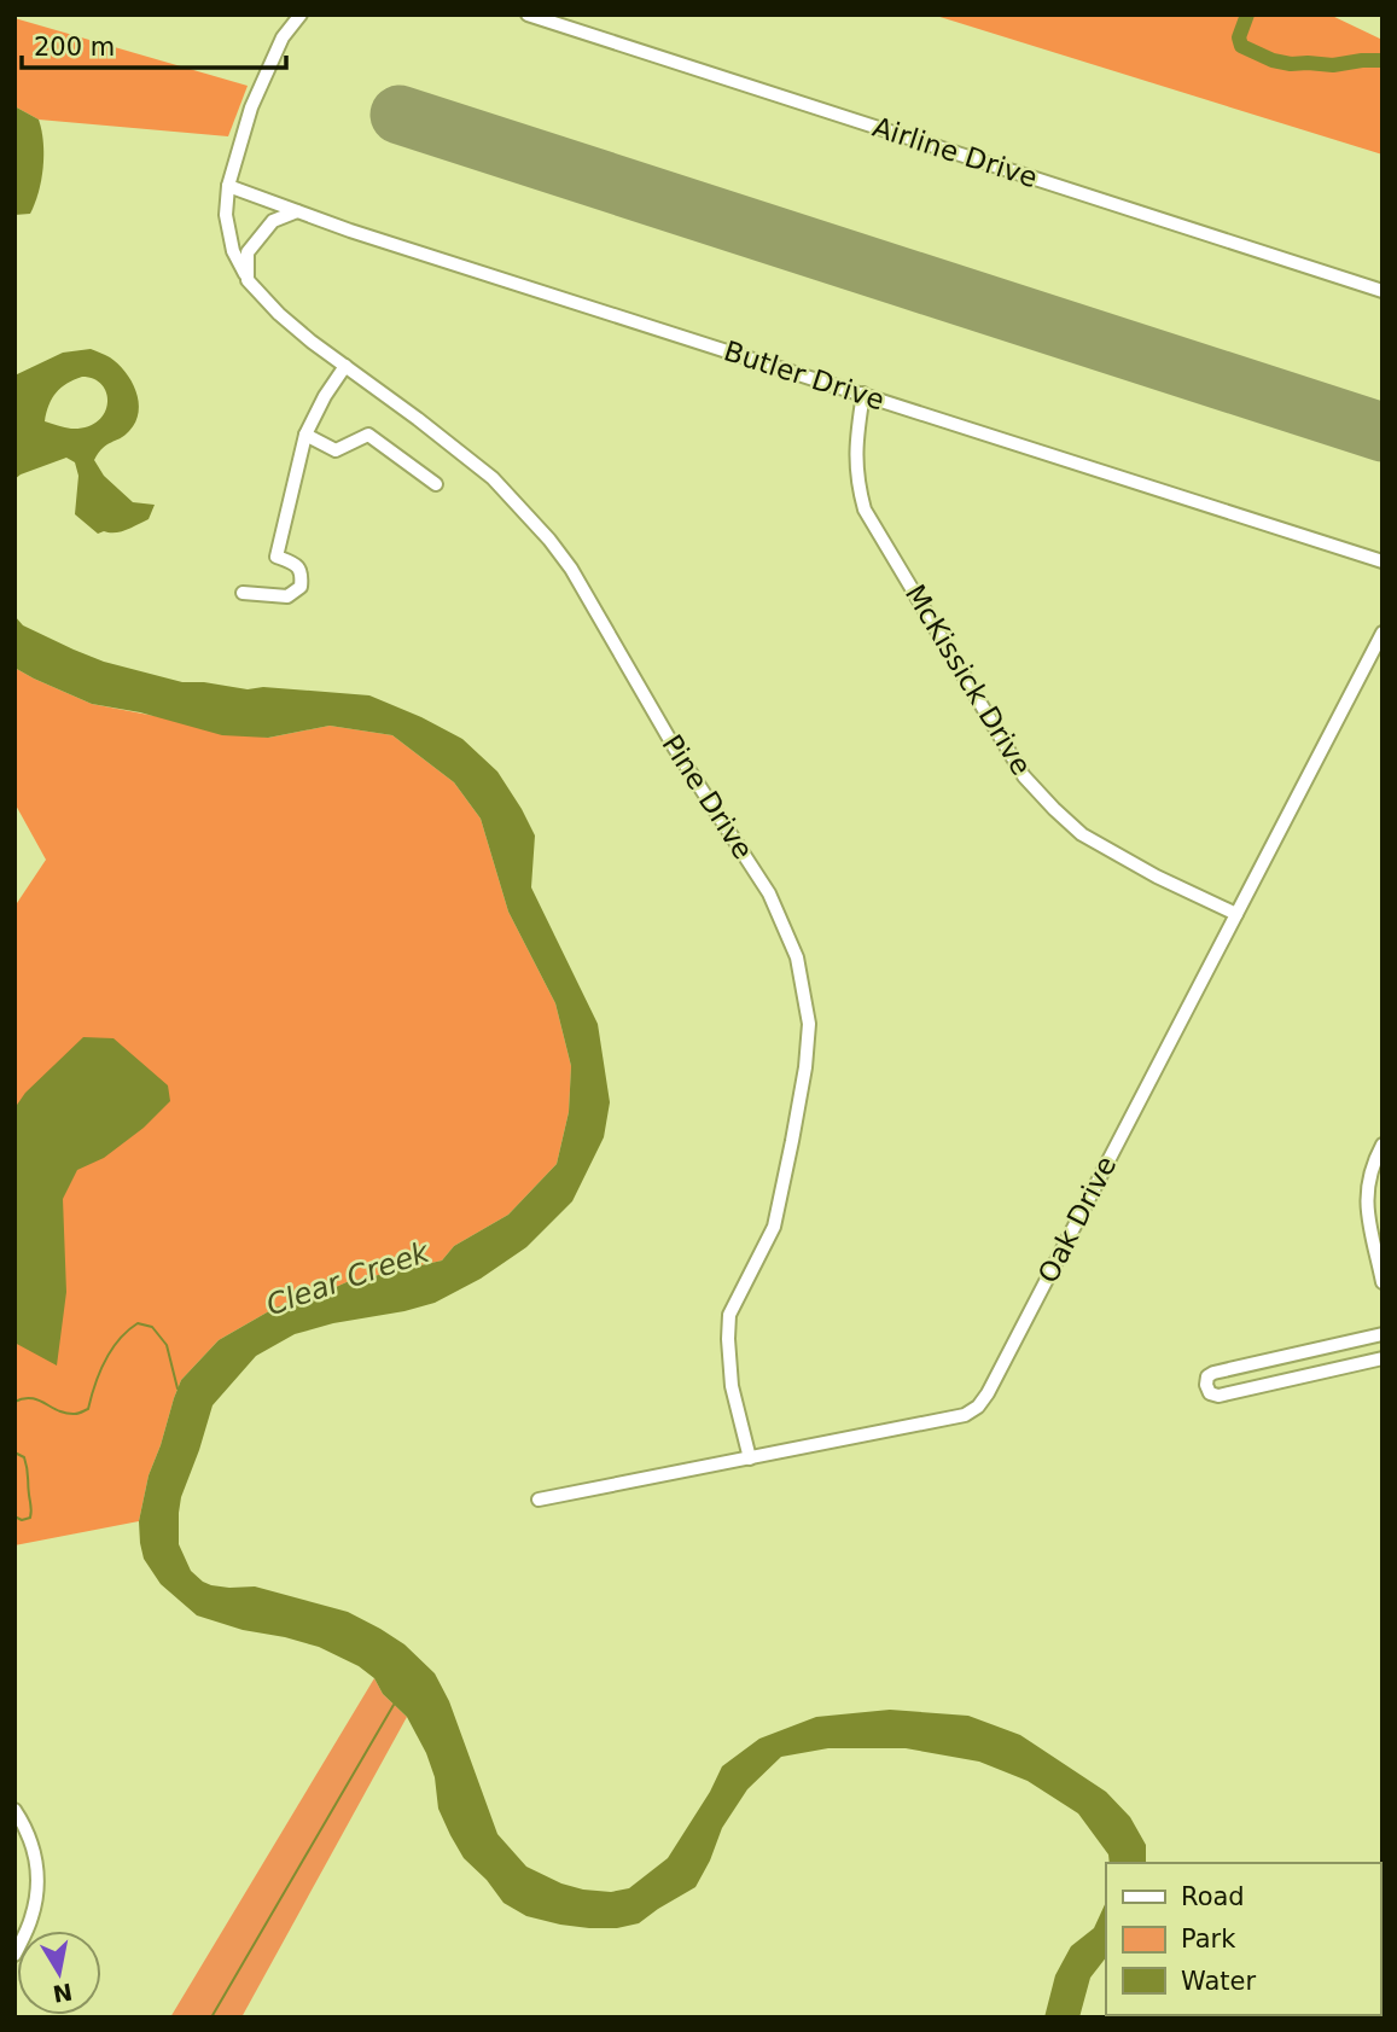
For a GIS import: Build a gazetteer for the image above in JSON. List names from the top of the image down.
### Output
{
  "streets": {
    "street": [
      "Airline Drive",
      "Butler Drive",
      "McKissick Drive",
      "Pine Drive",
      "Oak Drive"
    ]
  },
  "crossings": [
    ["Butler Drive", "McKissick Drive"],
    ["Butler Drive", "Pine Drive"],
    ["McKissick Drive", "Oak Drive"],
    ["Pine Drive", "Oak Drive"]
  ],
  "water": ["Clear Creek"],
  "legend": ["Road", "Park", "Water"],
  "scale_bar": "200 m",
  "north": "bottom"
}
